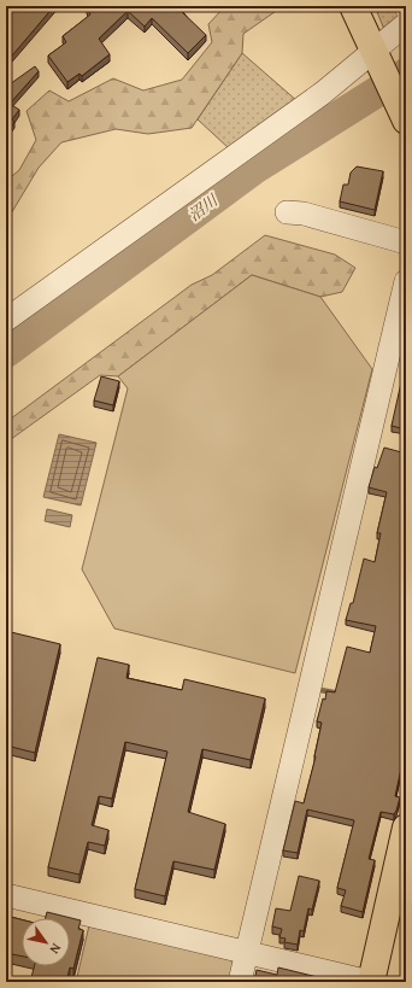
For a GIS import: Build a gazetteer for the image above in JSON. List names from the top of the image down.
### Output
{
  "water": ["沼川"],
  "north": "bottom right"
}
